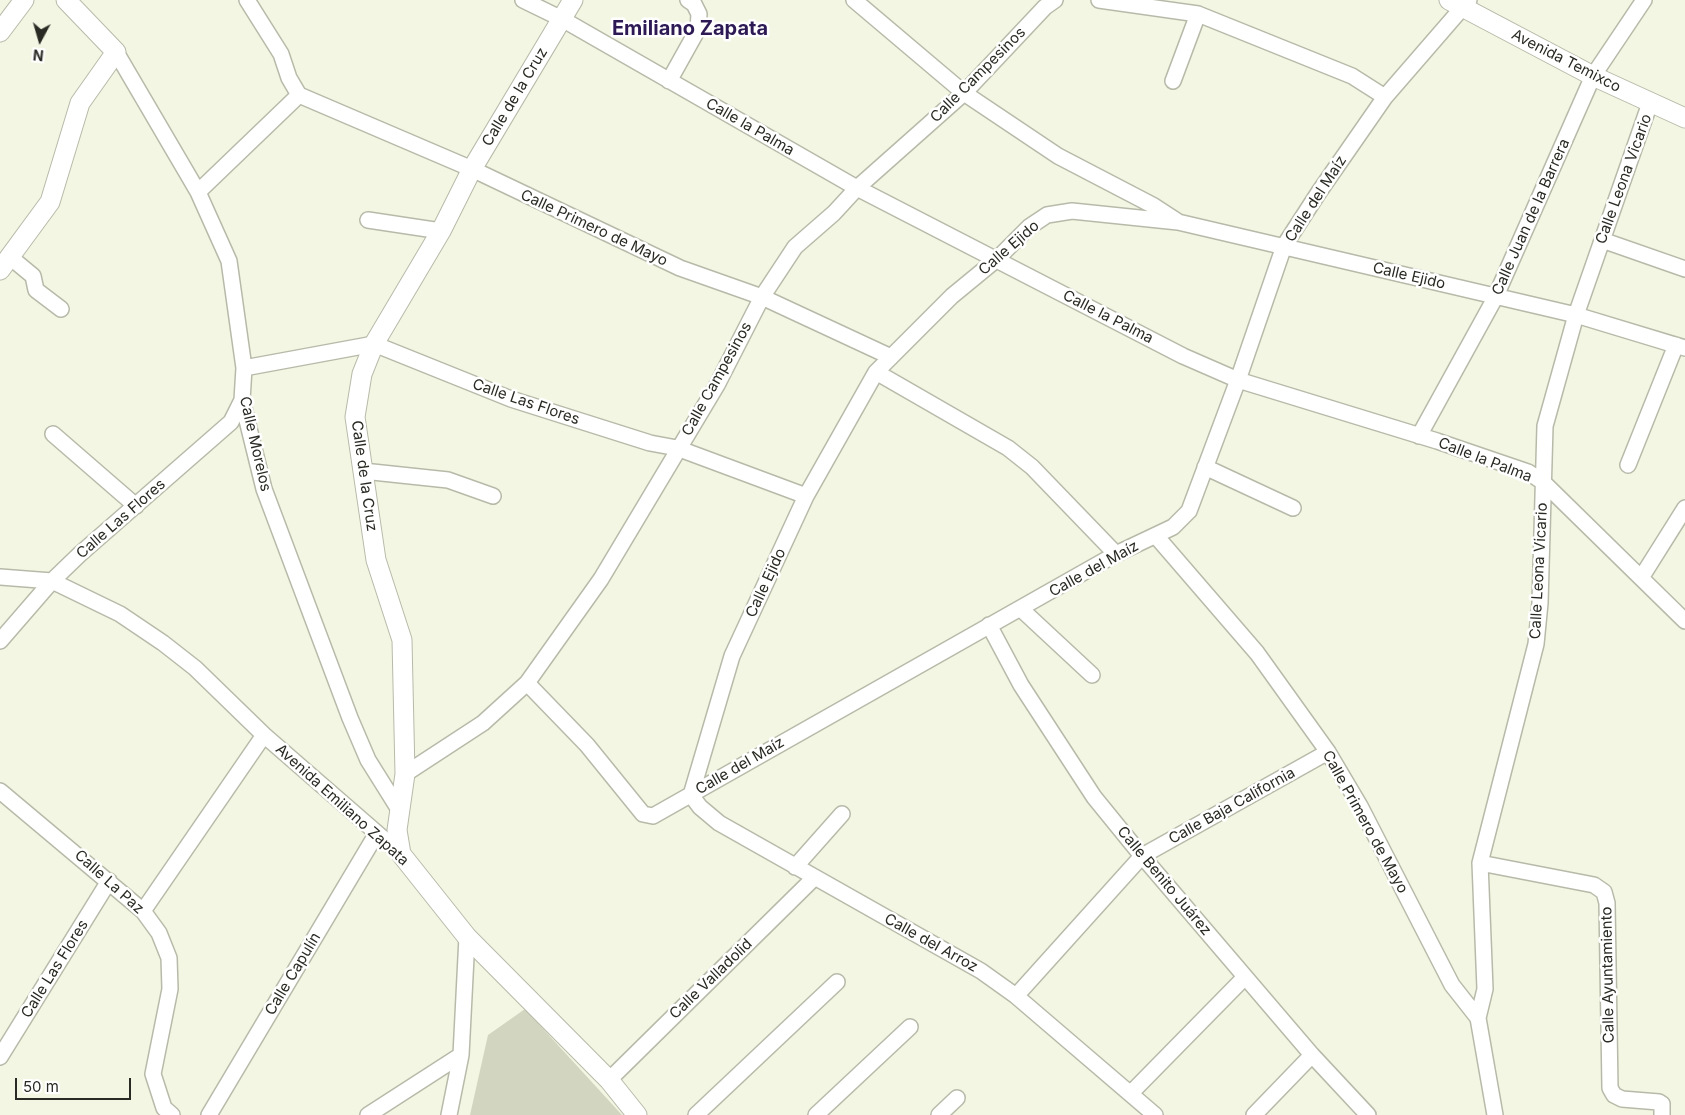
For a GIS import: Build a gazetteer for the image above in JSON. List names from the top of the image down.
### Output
{
  "streets": {
    "main road": ["Avenida Temixco", "Calle de la Cruz", "Avenida Emiliano Zapata"],
    "street": [
      "Calle Campesinos",
      "Calle la Palma",
      "Calle Leona Vicario",
      "Calle del Maíz",
      "Calle Juan de la Barrera",
      "Calle Primero de Mayo",
      "Calle Ejido",
      "Calle Las Flores",
      "Calle Morelos",
      "Calle Baja California",
      "Calle Benito Juárez",
      "Calle La Paz",
      "Calle del Arroz",
      "Calle Capulín",
      "Calle Ayuntamiento",
      "Calle Valladolid"
    ]
  },
  "crossings": [
    ["Avenida Temixco", "Calle Leona Vicario"],
    ["Avenida Temixco", "Calle del Maíz"],
    ["Avenida Temixco", "Calle Juan de la Barrera"],
    ["Calle Campesinos", "Calle de la Cruz"],
    ["Calle Campesinos", "Calle la Palma"],
    ["Calle Campesinos", "Calle del Maíz"],
    ["Calle Campesinos", "Calle Primero de Mayo"],
    ["Calle Campesinos", "Calle Las Flores"],
    ["Calle de la Cruz", "Calle la Palma"],
    ["Calle de la Cruz", "Calle Primero de Mayo"],
    ["Calle de la Cruz", "Calle Las Flores"],
    ["Calle de la Cruz", "Calle Morelos"],
    ["Calle de la Cruz", "Avenida Emiliano Zapata"],
    ["Calle la Palma", "Calle Leona Vicario"],
    ["Calle la Palma", "Calle del Maíz"],
    ["Calle la Palma", "Calle Juan de la Barrera"],
    ["Calle la Palma", "Calle Ejido"],
    ["Calle Leona Vicario", "Calle Primero de Mayo"],
    ["Calle Leona Vicario", "Calle Ejido"],
    ["Calle Leona Vicario", "Calle Ayuntamiento"],
    ["Calle del Maíz", "Calle Primero de Mayo"],
    ["Calle del Maíz", "Calle Ejido"],
    ["Calle del Maíz", "Calle Benito Juárez"],
    ["Calle del Maíz", "Calle del Arroz"],
    ["Calle Juan de la Barrera", "Calle Ejido"],
    ["Calle Primero de Mayo", "Calle Ejido"],
    ["Calle Primero de Mayo", "Calle Baja California"],
    ["Calle Ejido", "Calle Las Flores"],
    ["Calle Ejido", "Calle del Arroz"],
    ["Calle Las Flores", "Calle Morelos"],
    ["Calle Las Flores", "Avenida Emiliano Zapata"],
    ["Calle Las Flores", "Calle La Paz"],
    ["Avenida Emiliano Zapata", "Calle Capulín"],
    ["Avenida Emiliano Zapata", "Calle Valladolid"],
    ["Calle Baja California", "Calle Benito Juárez"],
    ["Calle Baja California", "Calle del Arroz"],
    ["Calle del Arroz", "Calle Valladolid"]
  ],
  "districts": ["Emiliano Zapata"],
  "scale_bar": "50 m",
  "north": "bottom"
}
